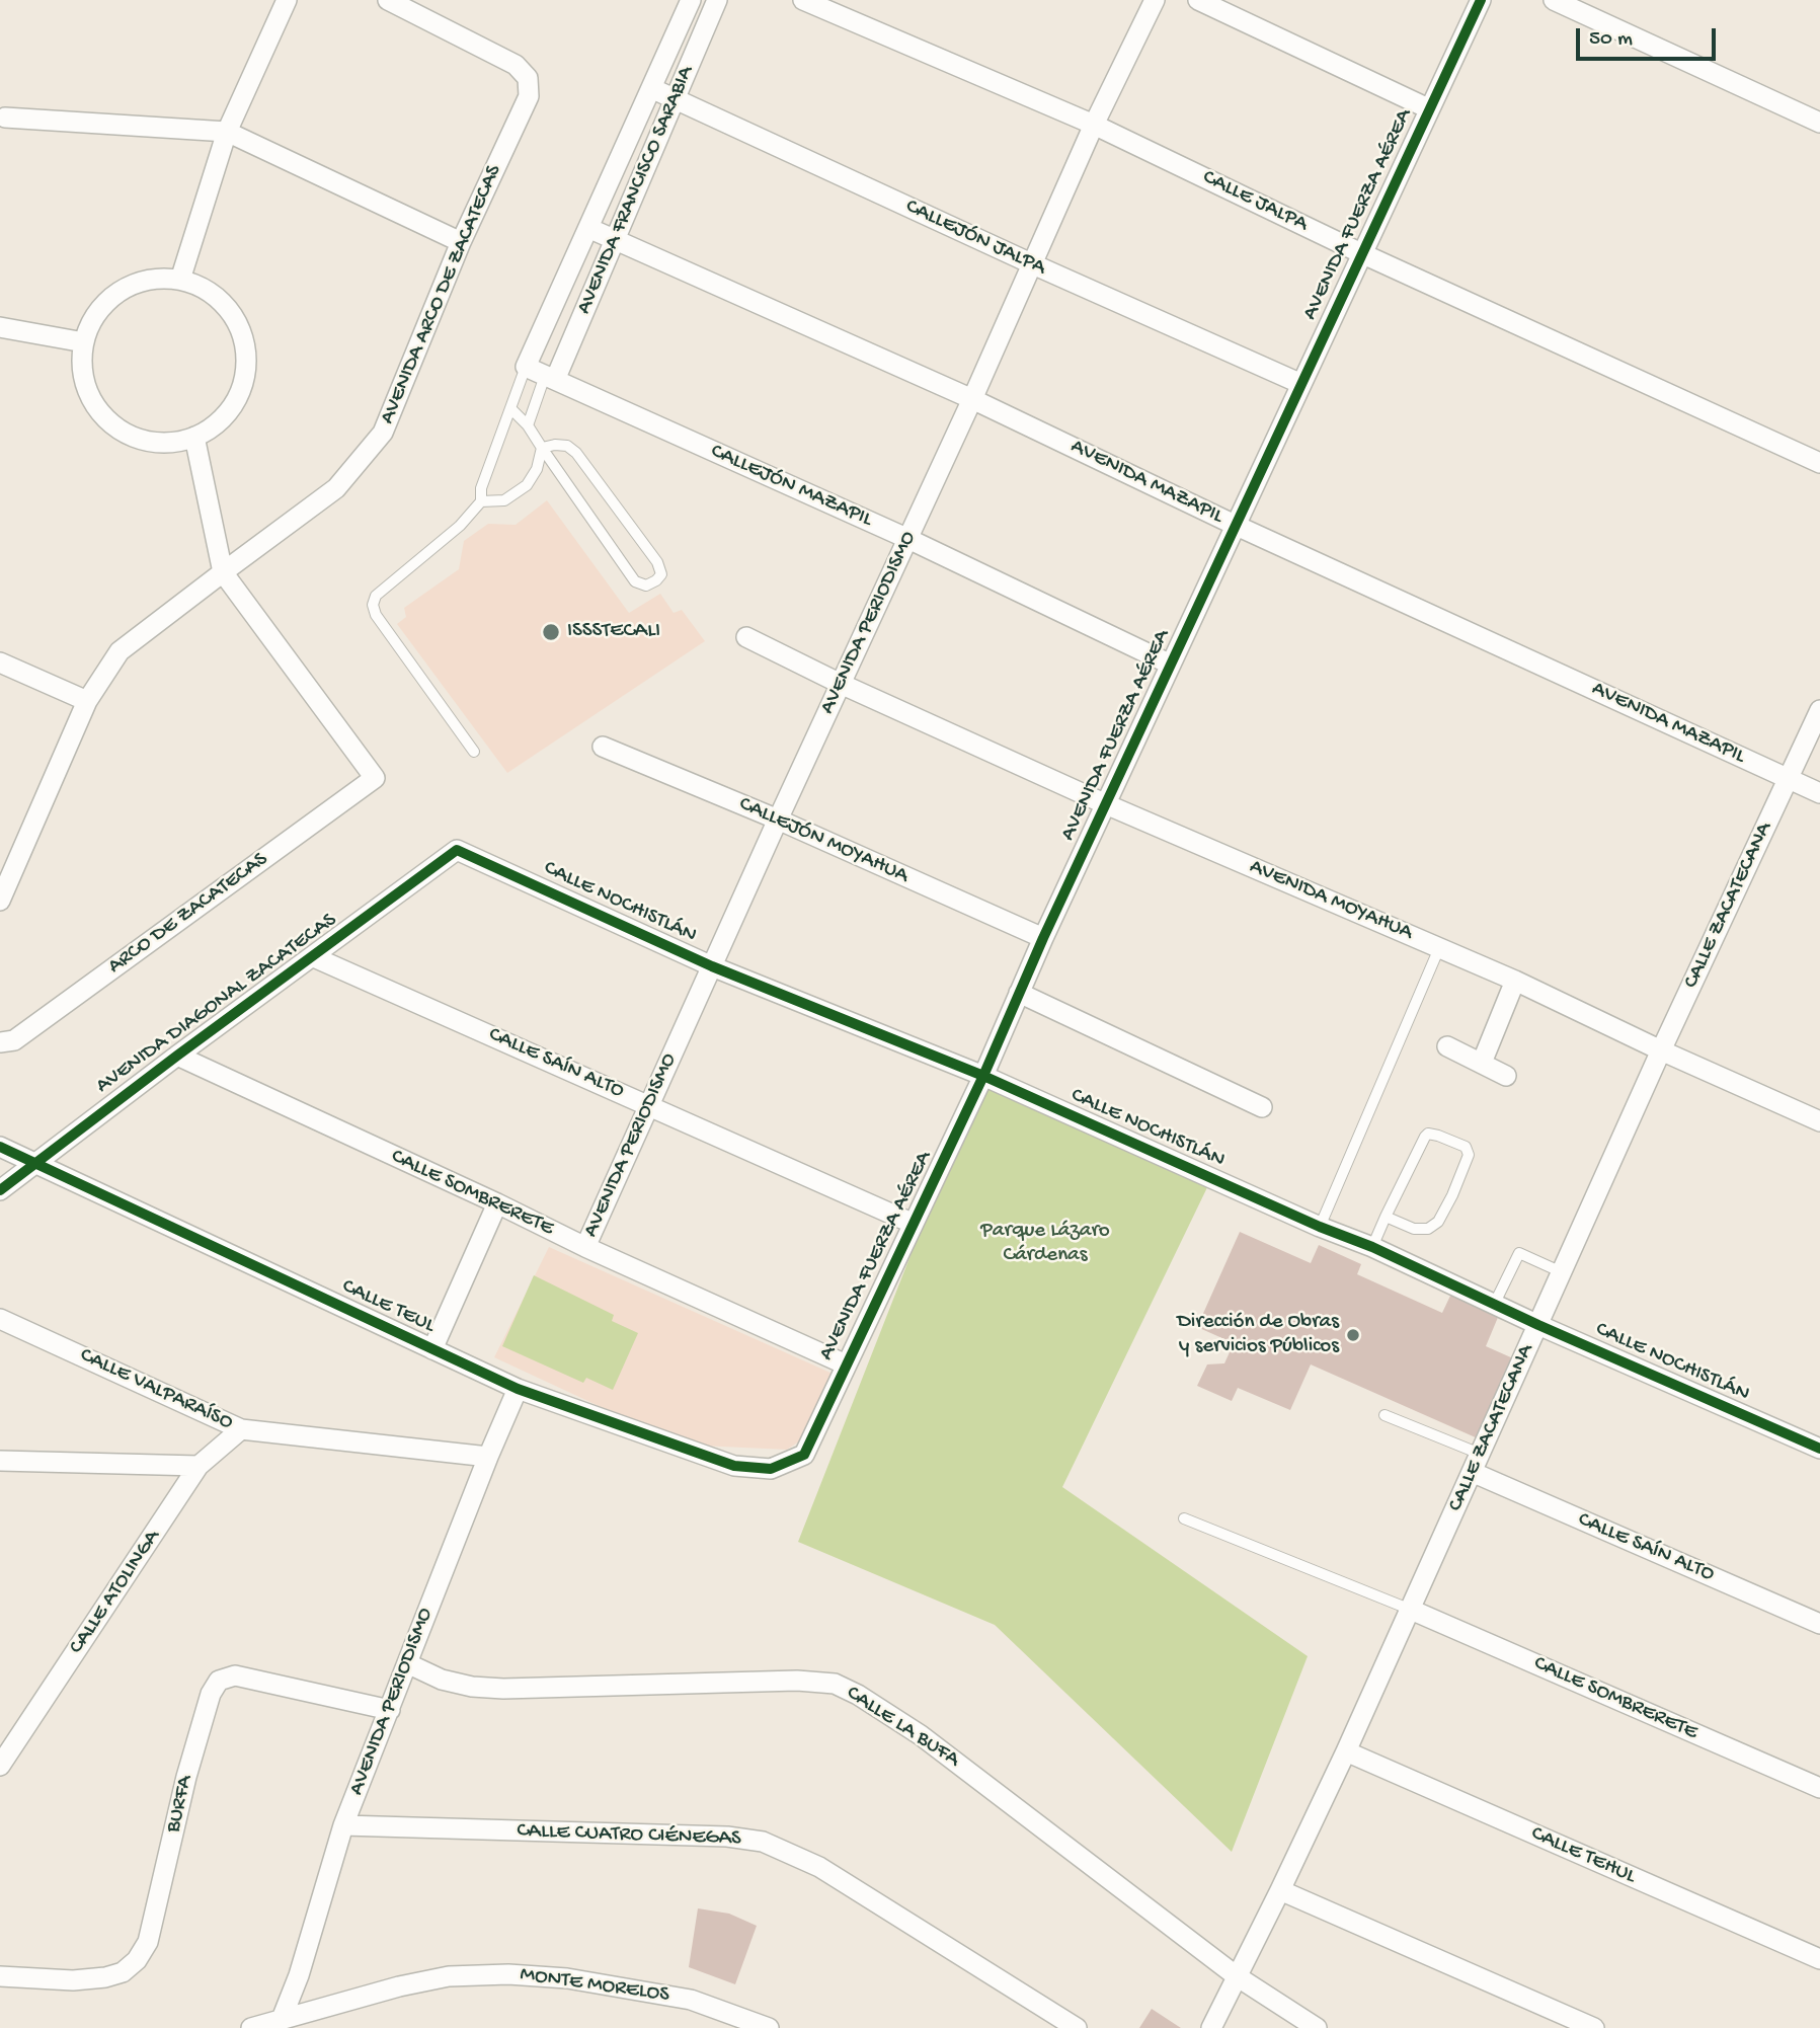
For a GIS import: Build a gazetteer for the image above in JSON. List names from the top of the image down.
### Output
{
  "streets": {
    "street": [
      "AVENIDA FRANCISCO SARABIA",
      "CALLE JALPA",
      "AVENIDA FUERZA AÉREA",
      "CALLEJÓN JALPA",
      "AVENIDA ARCO DE ZACATECAS",
      "AVENIDA MAZAPIL",
      "CALLEJÓN MAZAPIL",
      "AVENIDA PERIODISMO",
      "CALLEJÓN MOYAHUA",
      "AVENIDA MOYAHUA",
      "CALLE NOCHISTLÁN",
      "CALLE ZACATECANA",
      "ARCO DE ZACATECAS",
      "AVENIDA DIAGONAL ZACATECAS",
      "CALLE SAÍN ALTO",
      "CALLE SOMBRERETE",
      "CALLE TEUL",
      "CALLE VALPARAÍSO",
      "CALLE ATOLINGA",
      "CALLE LA BUFA",
      "BURFA",
      "CALLE CUATRO CIÉNEGAS",
      "CALLE TEHUL",
      "MONTE MORELOS"
    ]
  },
  "crossings": [
    ["AVENIDA FRANCISCO SARABIA", "CALLEJÓN JALPA"],
    ["AVENIDA FRANCISCO SARABIA", "AVENIDA MAZAPIL"],
    ["AVENIDA FRANCISCO SARABIA", "CALLEJÓN MAZAPIL"],
    ["CALLE JALPA", "AVENIDA FUERZA AÉREA"],
    ["CALLE JALPA", "AVENIDA PERIODISMO"],
    ["AVENIDA FUERZA AÉREA", "CALLEJÓN JALPA"],
    ["AVENIDA FUERZA AÉREA", "AVENIDA MAZAPIL"],
    ["AVENIDA FUERZA AÉREA", "CALLEJÓN MAZAPIL"],
    ["AVENIDA FUERZA AÉREA", "CALLEJÓN MOYAHUA"],
    ["AVENIDA FUERZA AÉREA", "AVENIDA MOYAHUA"],
    ["AVENIDA FUERZA AÉREA", "CALLE NOCHISTLÁN"],
    ["AVENIDA FUERZA AÉREA", "CALLE SAÍN ALTO"],
    ["AVENIDA FUERZA AÉREA", "CALLE SOMBRERETE"],
    ["AVENIDA FUERZA AÉREA", "CALLE TEUL"],
    ["CALLEJÓN JALPA", "AVENIDA PERIODISMO"],
    ["AVENIDA ARCO DE ZACATECAS", "ARCO DE ZACATECAS"],
    ["AVENIDA MAZAPIL", "AVENIDA PERIODISMO"],
    ["AVENIDA MAZAPIL", "CALLE ZACATECANA"],
    ["CALLEJÓN MAZAPIL", "AVENIDA PERIODISMO"],
    ["AVENIDA PERIODISMO", "CALLEJÓN MOYAHUA"],
    ["AVENIDA PERIODISMO", "AVENIDA MOYAHUA"],
    ["AVENIDA PERIODISMO", "CALLE NOCHISTLÁN"],
    ["AVENIDA PERIODISMO", "CALLE SAÍN ALTO"],
    ["AVENIDA PERIODISMO", "CALLE SOMBRERETE"],
    ["AVENIDA PERIODISMO", "CALLE TEUL"],
    ["AVENIDA PERIODISMO", "CALLE VALPARAÍSO"],
    ["AVENIDA PERIODISMO", "CALLE LA BUFA"],
    ["AVENIDA PERIODISMO", "BURFA"],
    ["AVENIDA PERIODISMO", "CALLE CUATRO CIÉNEGAS"],
    ["AVENIDA PERIODISMO", "MONTE MORELOS"],
    ["AVENIDA MOYAHUA", "CALLE ZACATECANA"],
    ["CALLE NOCHISTLÁN", "CALLE ZACATECANA"],
    ["CALLE NOCHISTLÁN", "AVENIDA DIAGONAL ZACATECAS"],
    ["CALLE ZACATECANA", "CALLE SAÍN ALTO"],
    ["CALLE ZACATECANA", "CALLE SOMBRERETE"],
    ["CALLE ZACATECANA", "CALLE LA BUFA"],
    ["CALLE ZACATECANA", "CALLE TEHUL"],
    ["AVENIDA DIAGONAL ZACATECAS", "CALLE SAÍN ALTO"],
    ["AVENIDA DIAGONAL ZACATECAS", "CALLE SOMBRERETE"],
    ["AVENIDA DIAGONAL ZACATECAS", "CALLE TEUL"],
    ["CALLE VALPARAÍSO", "CALLE ATOLINGA"]
  ],
  "parks": ["Parque Lázaro Cárdenas"],
  "places": ["ISSSTECALI", "Dirección de Obras y servicios Públicos"],
  "scale_bar": "50 m"
}
